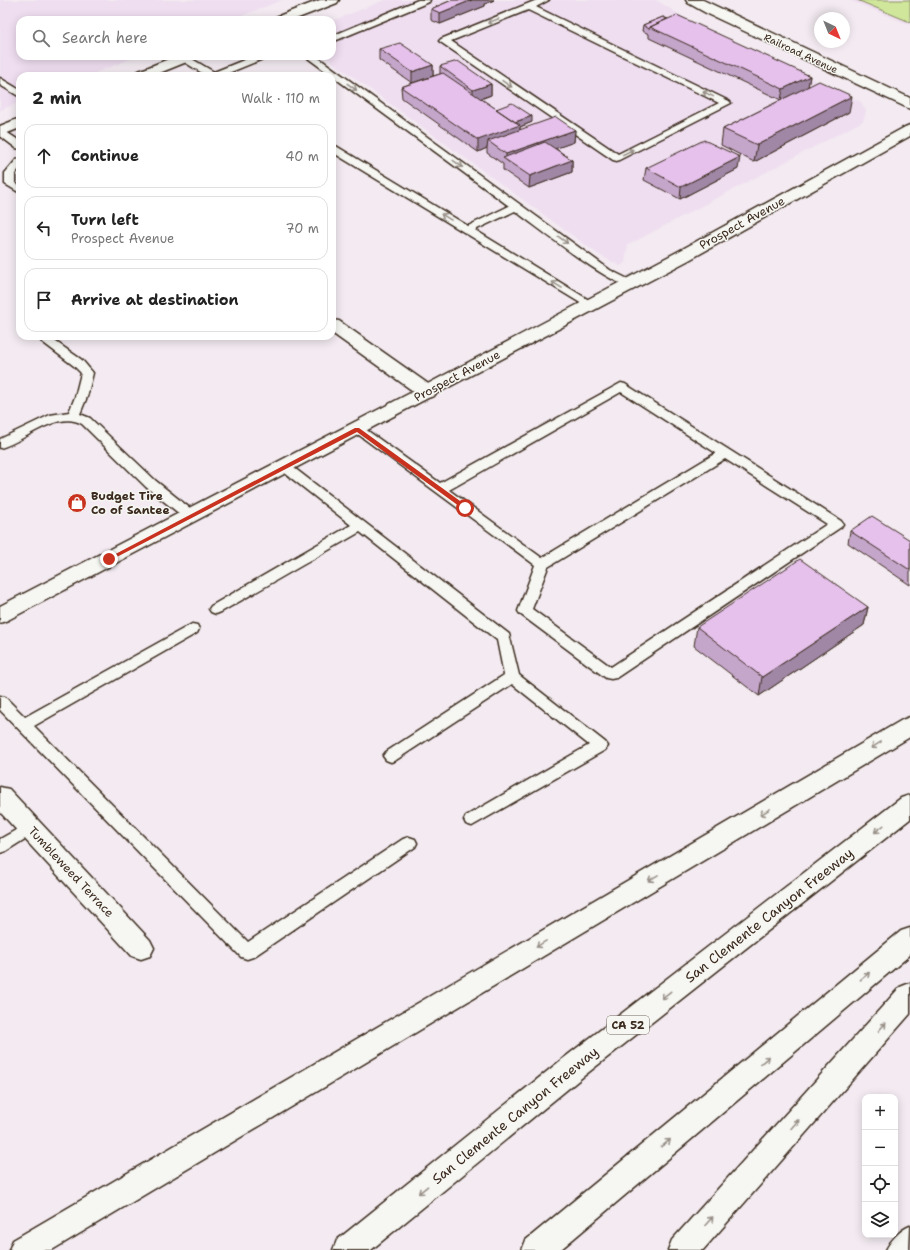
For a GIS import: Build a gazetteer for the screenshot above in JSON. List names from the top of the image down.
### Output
{
  "streets": {
    "main road": [
      "Railroad Avenue",
      "Prospect Avenue",
      "Tumbleweed Terrace",
      "San Clemente Canyon Freeway",
      "CA 52"
    ]
  },
  "places": {
    "shop": ["Budget Tire Co of Santee"]
  },
  "north": "bottom right",
  "page": {
    "search": "Search here",
    "heading": ["2 min", "Walk · 110 m"],
    "list": [
      ["Continue", "40 m"],
      ["Turn left", "Prospect Avenue", "70 m"],
      "Arrive at destination"
    ],
    "map_buttons": ["+", "−"]
  }
}
